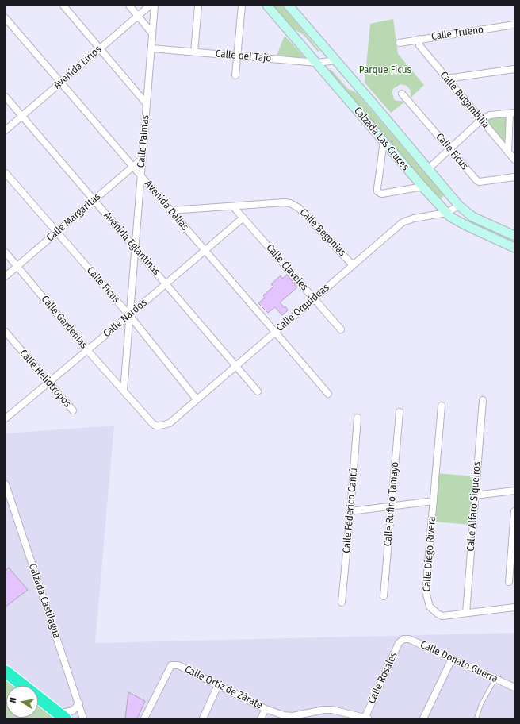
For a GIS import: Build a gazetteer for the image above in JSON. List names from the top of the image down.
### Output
{
  "streets": {
    "street": [
      "Calle Trueno",
      "Calle del Tajo",
      "Avenida Lirios",
      "Calle Bugambilia",
      "Calzada Las Cruces",
      "Calle Palmas",
      "Calle Ficus",
      "Avenida Dalias",
      "Calle Margaritas",
      "Calle Begonias",
      "Avenida Eglantinas",
      "Calle Claveles",
      "Calle Orquídeas",
      "Calle Nardos",
      "Calle Gardenias",
      "Calle Heliotropos",
      "Calle Rufino Tamayo",
      "Calle Alfaro Siqueiros",
      "Calle Federico Cantú",
      "Calle Diego Rivera",
      "Calzada Castilagua",
      "Calle Donato Guerra",
      "Calle Rosales",
      "Calle Ortiz de Zárate"
    ]
  },
  "crossings": [
    ["Calle Trueno", "Calle Bugambilia"],
    ["Calle del Tajo", "Calzada Las Cruces"],
    ["Calle del Tajo", "Calle Palmas"],
    ["Avenida Lirios", "Avenida Dalias"],
    ["Avenida Lirios", "Avenida Eglantinas"],
    ["Calzada Las Cruces", "Calle Orquídeas"],
    ["Calle Palmas", "Calle Ficus"],
    ["Calle Palmas", "Avenida Dalias"],
    ["Calle Palmas", "Calle Margaritas"],
    ["Calle Palmas", "Avenida Eglantinas"],
    ["Calle Palmas", "Calle Nardos"],
    ["Calle Palmas", "Calle Gardenias"],
    ["Calle Ficus", "Calle Margaritas"],
    ["Calle Ficus", "Calle Orquídeas"],
    ["Calle Ficus", "Calle Nardos"],
    ["Avenida Dalias", "Calle Margaritas"],
    ["Avenida Dalias", "Calle Orquídeas"],
    ["Avenida Dalias", "Calle Nardos"],
    ["Calle Margaritas", "Avenida Eglantinas"],
    ["Calle Margaritas", "Calle Gardenias"],
    ["Calle Begonias", "Calle Claveles"],
    ["Calle Begonias", "Calle Orquídeas"],
    ["Avenida Eglantinas", "Calle Orquídeas"],
    ["Avenida Eglantinas", "Calle Nardos"],
    ["Calle Claveles", "Calle Orquídeas"],
    ["Calle Claveles", "Calle Nardos"],
    ["Calle Orquídeas", "Calle Gardenias"],
    ["Calle Nardos", "Calle Gardenias"],
    ["Calle Nardos", "Calle Heliotropos"],
    ["Calle Rufino Tamayo", "Calle Diego Rivera"],
    ["Calle Alfaro Siqueiros", "Calle Diego Rivera"],
    ["Calle Federico Cantú", "Calle Diego Rivera"],
    ["Calle Donato Guerra", "Calle Rosales"],
    ["Calle Rosales", "Calle Ortiz de Zárate"]
  ],
  "parks": ["Parque Ficus"],
  "north": "left"
}
